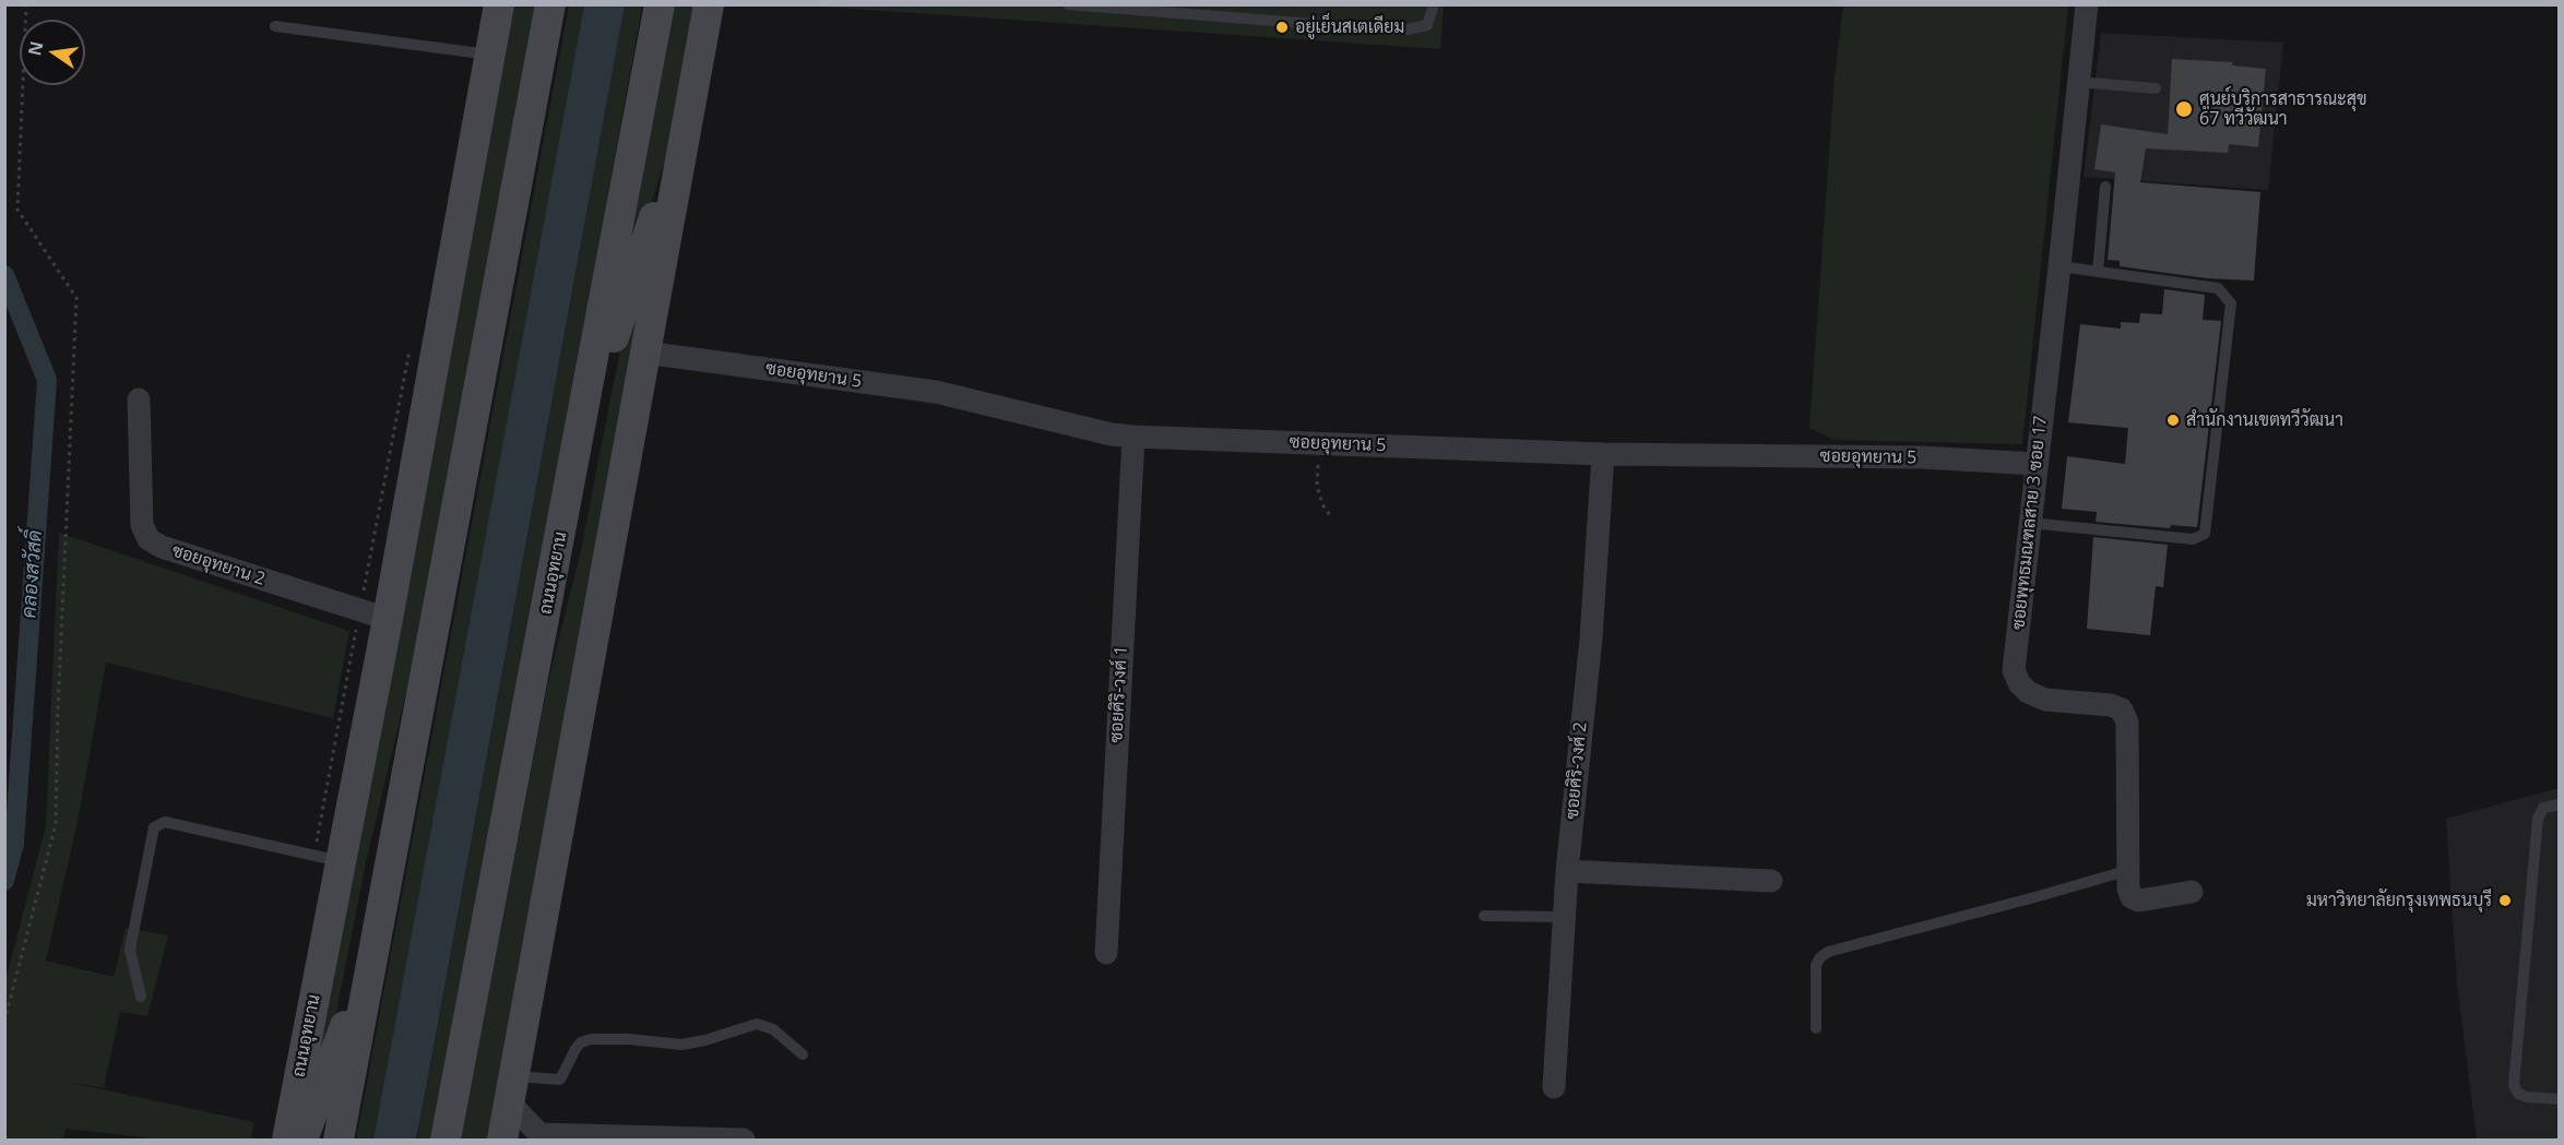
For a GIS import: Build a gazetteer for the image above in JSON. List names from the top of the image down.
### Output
{
  "streets": {
    "main road": ["ถนนอุทยาน"],
    "street": [
      "ซอยอุทยาน 5",
      "ซอยพุทธมณฑลสาย 3 ซอย 17",
      "ซอยอุทยาน 2",
      "ซอยศิริ-วงศ์ 1",
      "ซอยศิริ-วงศ์ 2"
    ]
  },
  "crossings": [
    ["ซอยอุทยาน 5", "ซอยพุทธมณฑลสาย 3 ซอย 17"],
    ["ซอยอุทยาน 5", "ซอยศิริ-วงศ์ 1"],
    ["ซอยอุทยาน 5", "ซอยศิริ-วงศ์ 2"],
    ["ซอยอุทยาน 2", "ถนนอุทยาน"]
  ],
  "water": ["คลองสวัสดิ์"],
  "places": [
    "อยู่เย็นสเตเดียม",
    "ศูนย์บริการสาธารณะสุข 67 ทวีวัฒนา",
    "สำนักงานเขตทวีวัฒนา",
    "มหาวิทยาลัยกรุงเทพธนบุรี"
  ],
  "north": "left"
}
